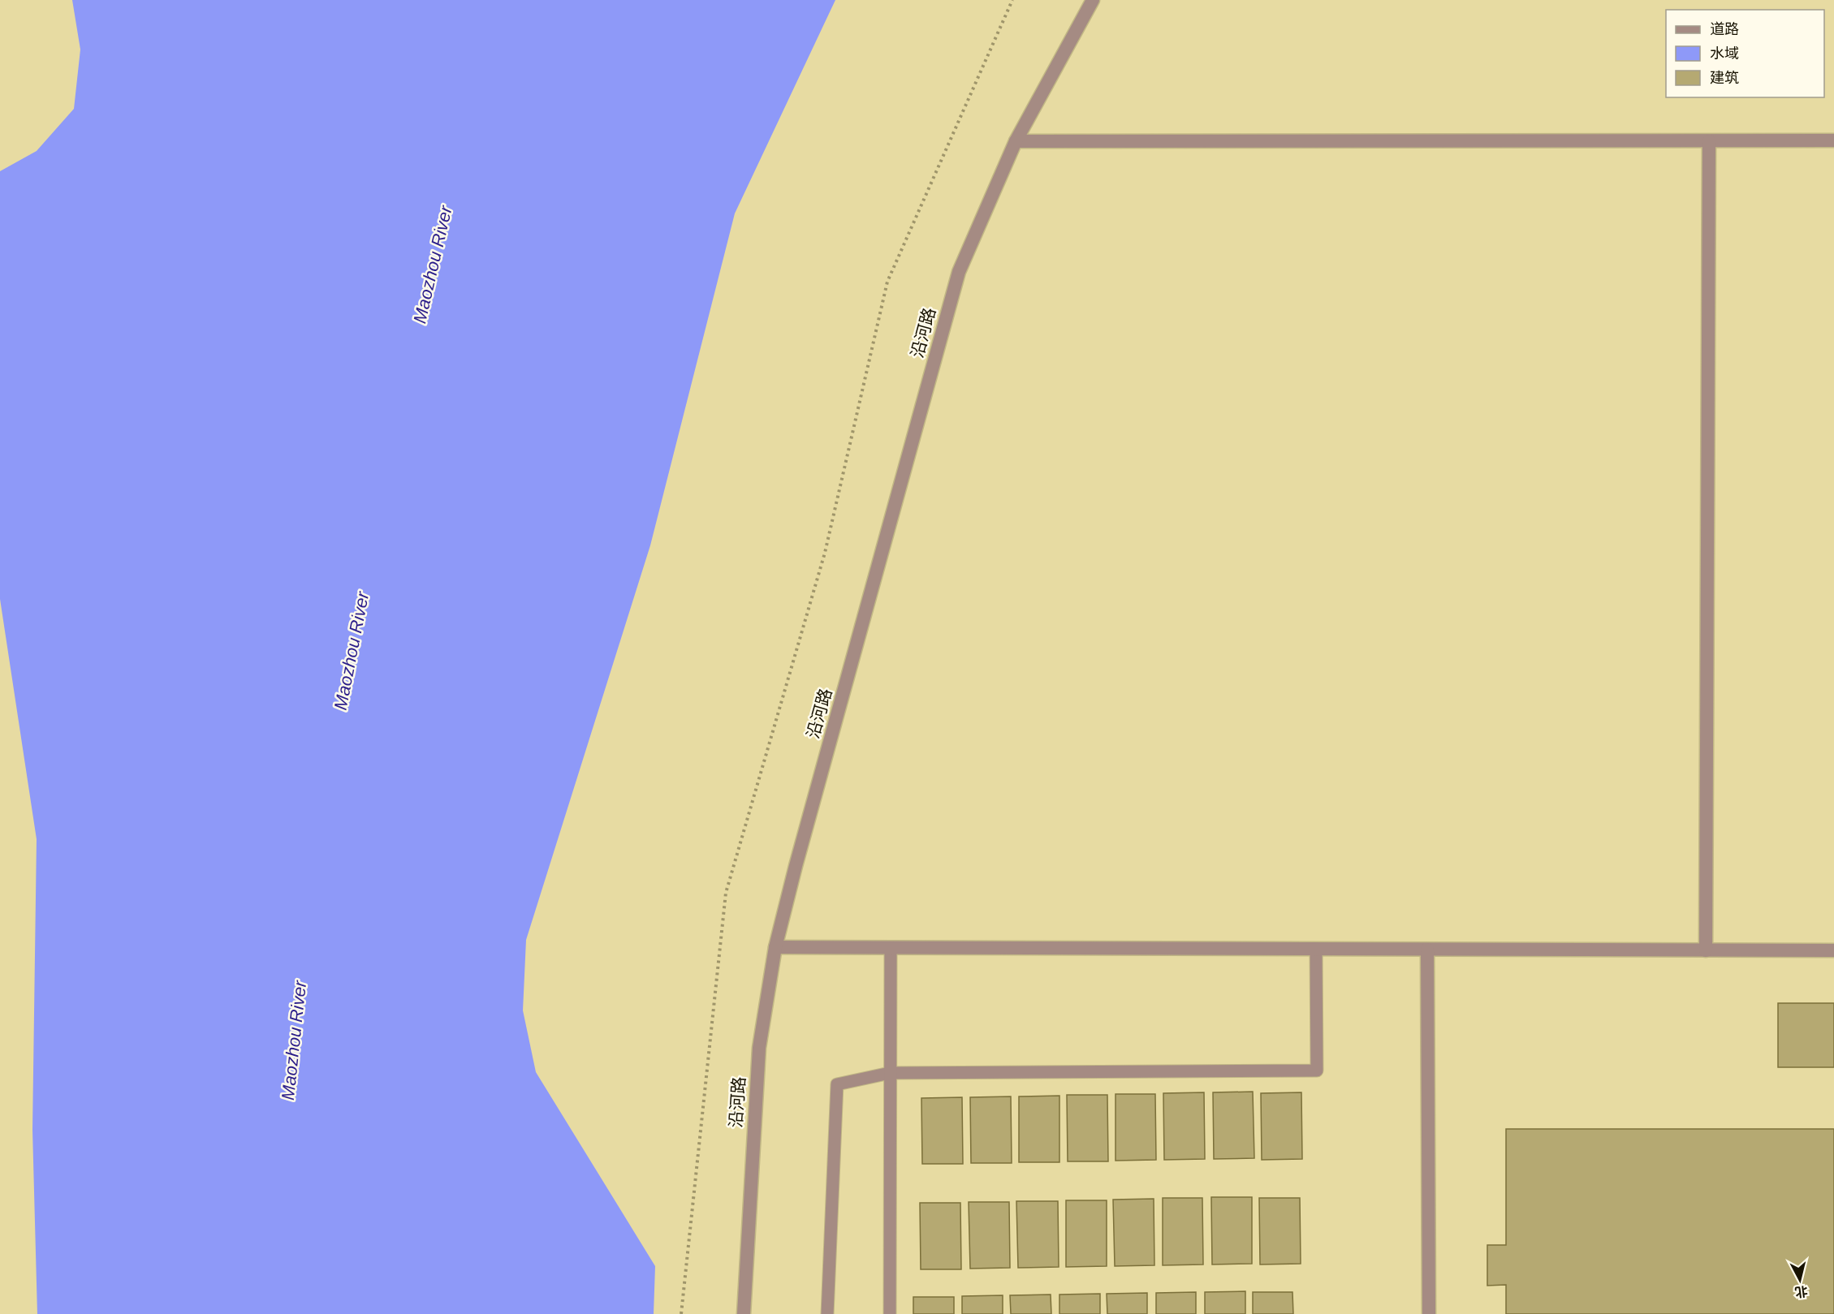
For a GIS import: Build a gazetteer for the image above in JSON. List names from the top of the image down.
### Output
{
  "streets": {
    "street": ["沿河路"]
  },
  "water": ["Maozhou River"],
  "legend": ["道路", "水域", "建筑"],
  "north": "bottom"
}
